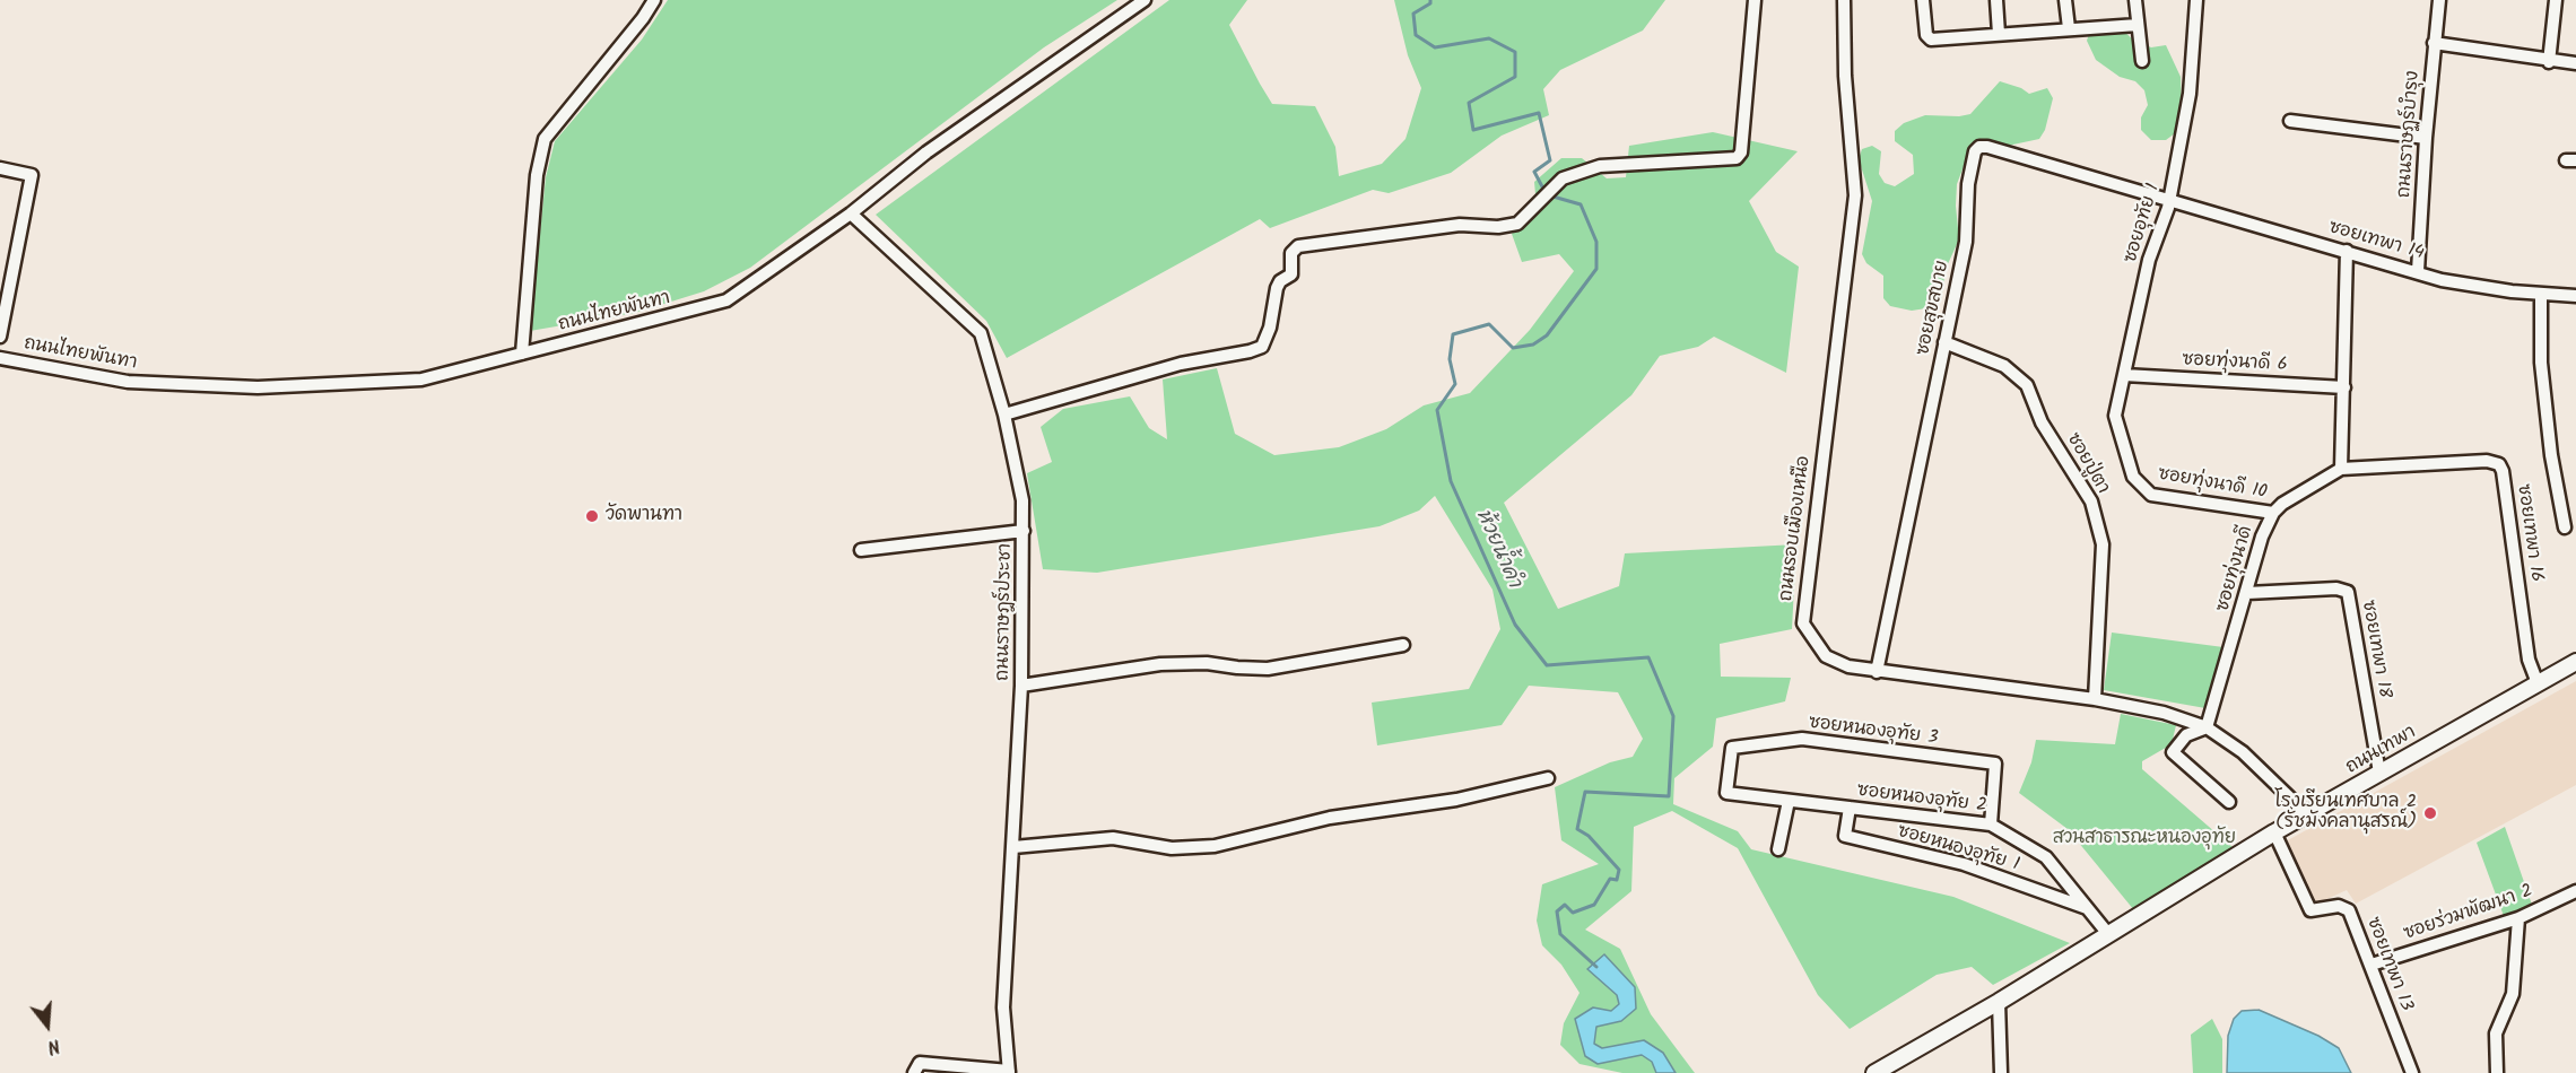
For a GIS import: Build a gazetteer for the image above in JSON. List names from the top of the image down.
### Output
{
  "streets": {
    "street": [
      "ถนนราษฏร์บำรุง",
      "ซอยอุทัย 1",
      "ซอยเทพา 14",
      "ซอยสุขสบาย",
      "ถนนไทยพันทา",
      "ซอยทุ่งนาดี 6",
      "ซอยปู่ตา",
      "ซอยทุ่งนาดี 10",
      "ถนนรอบเมืองเหนือ",
      "ซอยเทพา 16",
      "ซอยทุ่งนาดี",
      "ถนนราษฎร์ประชา",
      "ซอยเทพา 18",
      "ซอยหนองอุทัย 3",
      "ถนนเทพา",
      "ซอยหนองอุทัย 2",
      "ซอยหนองอุทัย 1",
      "ซอยร่วมพัฒนา 2",
      "ซอยเทพา 13"
    ]
  },
  "crossings": [
    ["ถนนราษฏร์บำรุง", "ซอยเทพา 14"],
    ["ซอยอุทัย 1", "ซอยเทพา 14"],
    ["ซอยอุทัย 1", "ซอยสุขสบาย"],
    ["ซอยอุทัย 1", "ซอยทุ่งนาดี 6"],
    ["ซอยอุทัย 1", "ซอยทุ่งนาดี 10"],
    ["ซอยเทพา 14", "ซอยสุขสบาย"],
    ["ซอยสุขสบาย", "ซอยปู่ตา"],
    ["ซอยสุขสบาย", "ถนนรอบเมืองเหนือ"],
    ["ถนนไทยพันทา", "ถนนราษฎร์ประชา"],
    ["ซอยปู่ตา", "ถนนรอบเมืองเหนือ"],
    ["ซอยทุ่งนาดี 10", "ซอยทุ่งนาดี"],
    ["ถนนรอบเมืองเหนือ", "ซอยทุ่งนาดี"],
    ["ถนนรอบเมืองเหนือ", "ถนนเทพา"],
    ["ซอยเทพา 16", "ซอยทุ่งนาดี"],
    ["ซอยเทพา 16", "ถนนเทพา"],
    ["ซอยทุ่งนาดี", "ซอยเทพา 18"],
    ["ซอยเทพา 18", "ถนนเทพา"],
    ["ซอยหนองอุทัย 3", "ซอยหนองอุทัย 2"],
    ["ถนนเทพา", "ซอยหนองอุทัย 2"],
    ["ถนนเทพา", "ซอยเทพา 13"],
    ["ซอยหนองอุทัย 2", "ซอยหนองอุทัย 1"],
    ["ซอยร่วมพัฒนา 2", "ซอยเทพา 13"]
  ],
  "water": ["ห้วยน้ำคำ"],
  "parks": ["สวนสาธารณะหนองอุทัย"],
  "places": ["วัดพานทา", "โรงเรียนเทศบาล 2 (รัชมังคลานุสรณ์)"],
  "north": "bottom"
}
